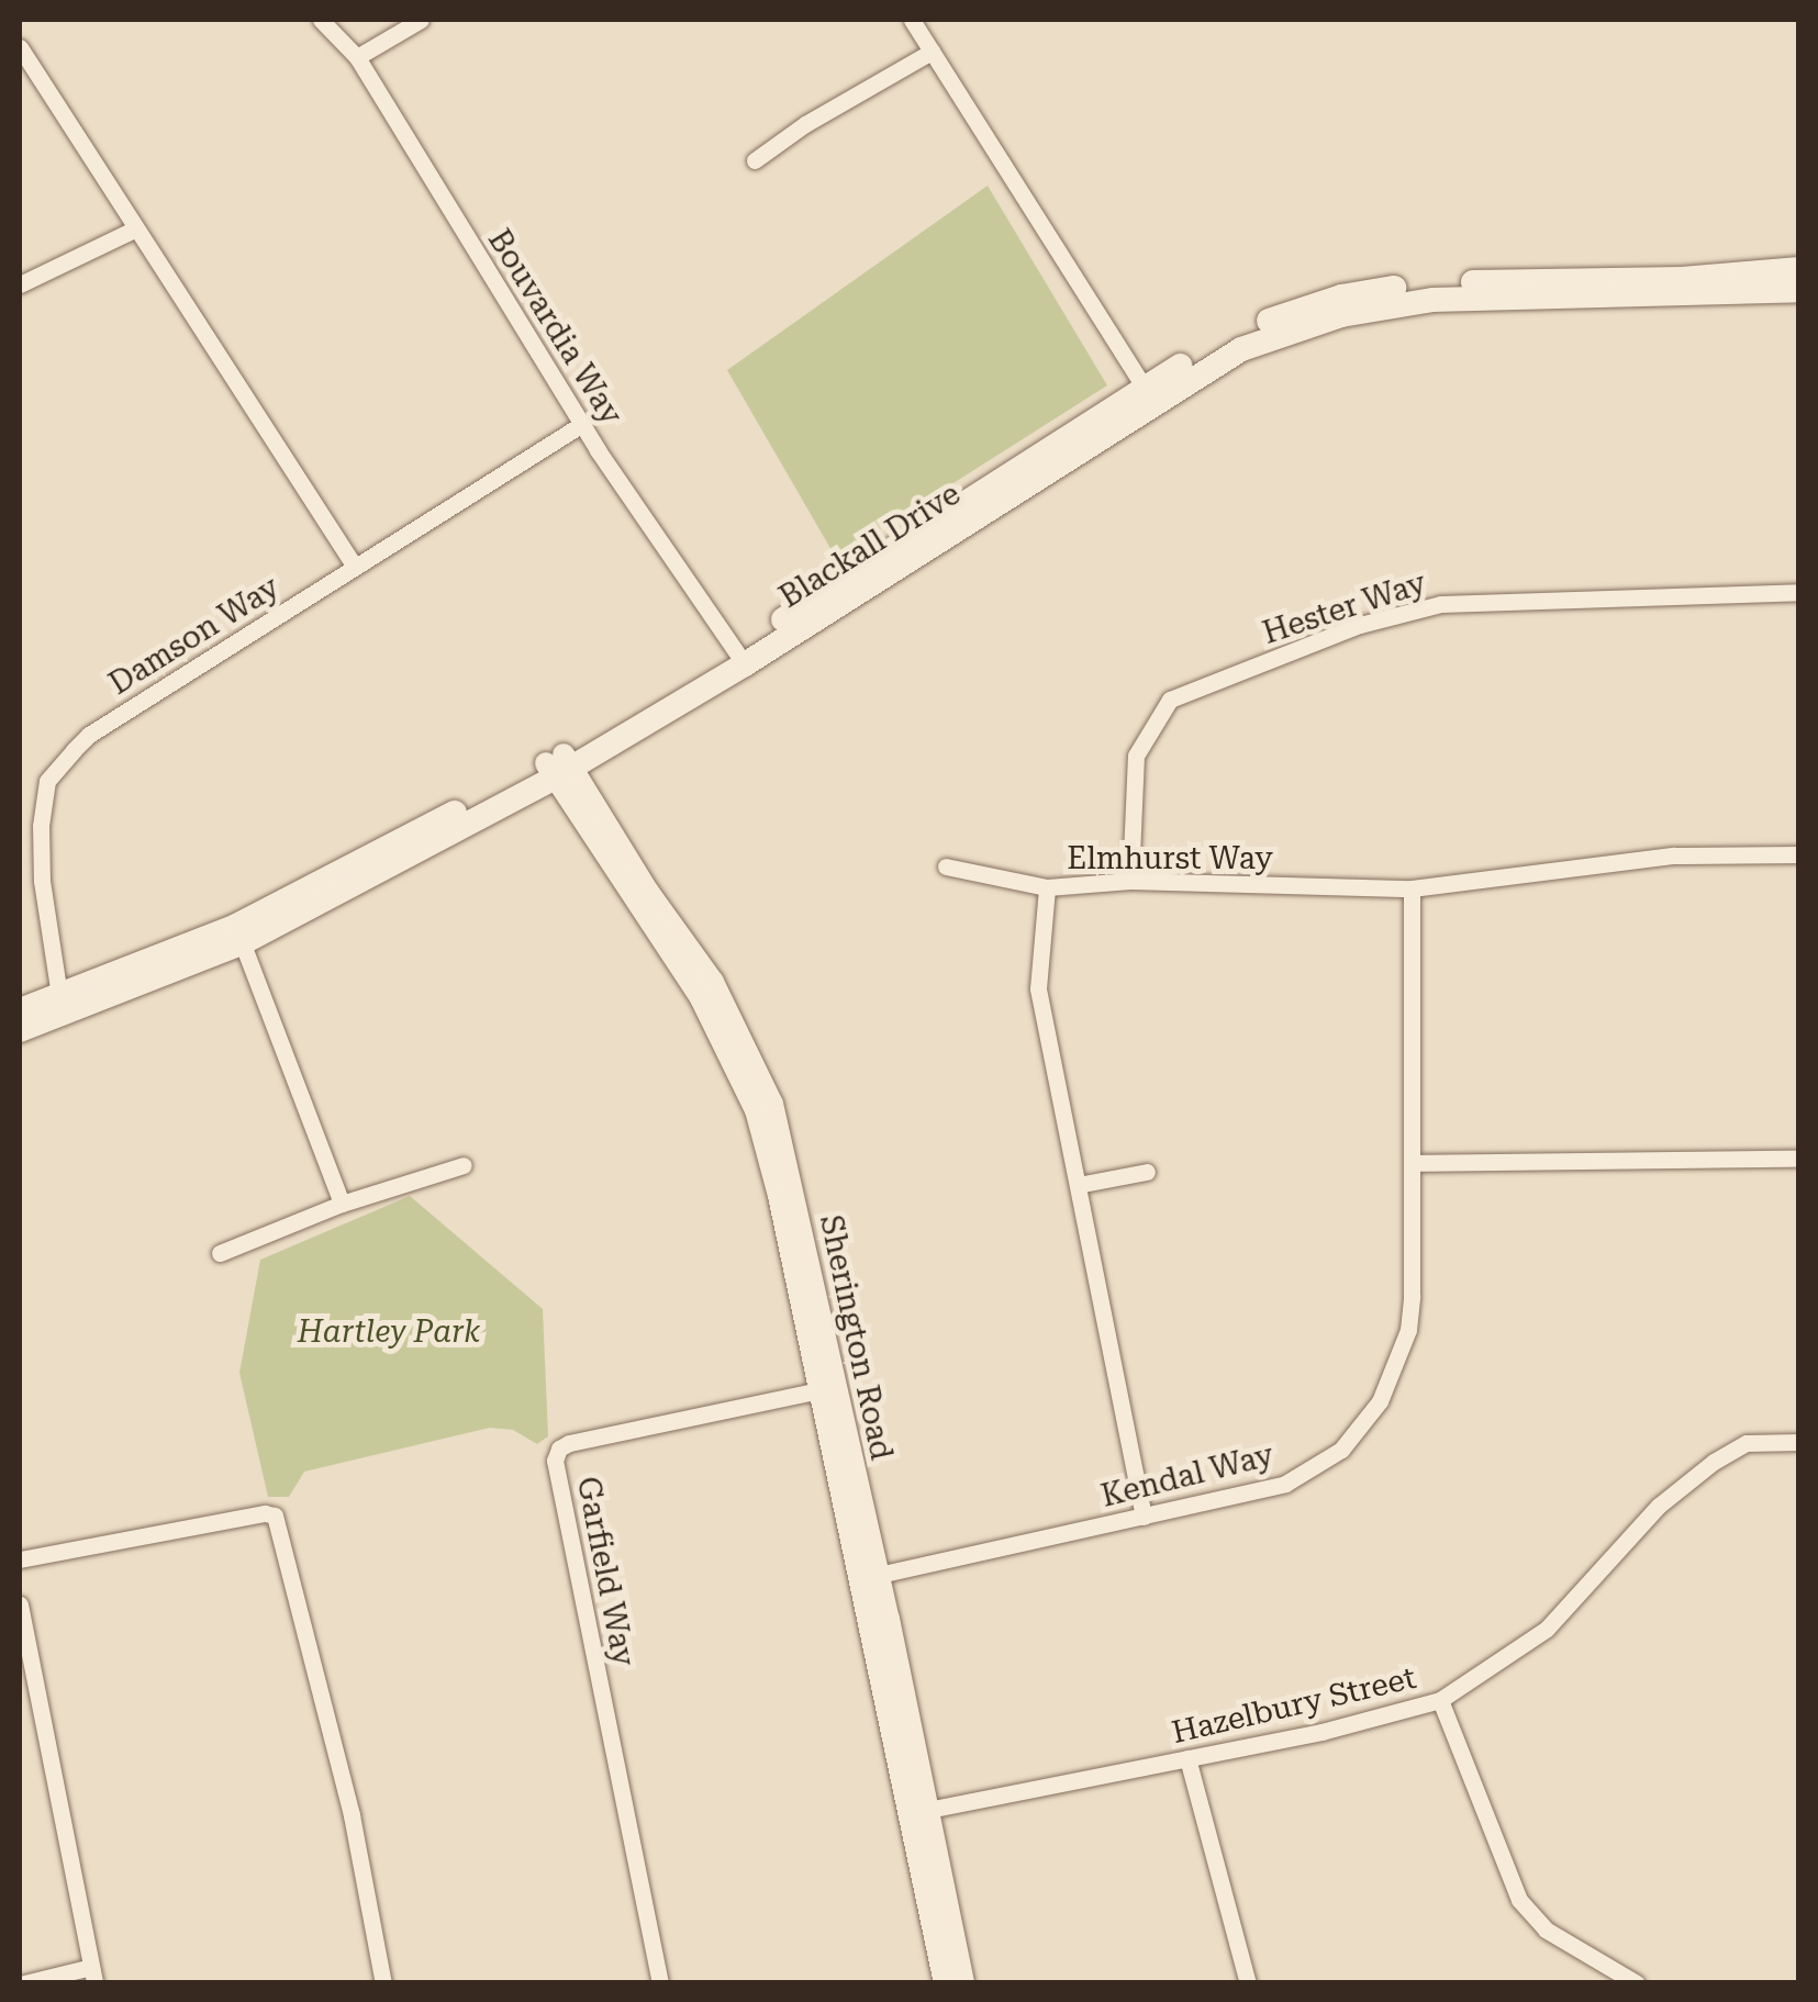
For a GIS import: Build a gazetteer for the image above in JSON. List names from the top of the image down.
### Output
{
  "streets": {
    "main road": ["Blackall Drive"],
    "street": [
      "Bouvardia Way",
      "Hester Way",
      "Damson Way",
      "Elmhurst Way",
      "Sherington Road",
      "Kendal Way",
      "Garfield Way",
      "Hazelbury Street"
    ]
  },
  "crossings": [
    ["Bouvardia Way", "Blackall Drive"],
    ["Bouvardia Way", "Damson Way"],
    ["Blackall Drive", "Damson Way"],
    ["Blackall Drive", "Sherington Road"],
    ["Hester Way", "Elmhurst Way"],
    ["Elmhurst Way", "Kendal Way"],
    ["Sherington Road", "Kendal Way"],
    ["Sherington Road", "Garfield Way"],
    ["Sherington Road", "Hazelbury Street"]
  ],
  "parks": ["Hartley Park"]
}
